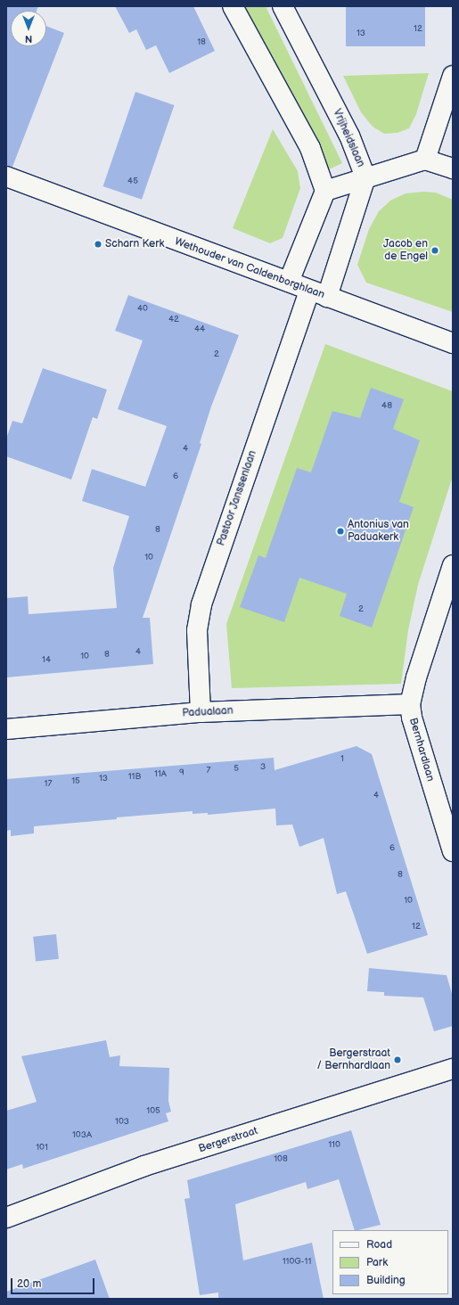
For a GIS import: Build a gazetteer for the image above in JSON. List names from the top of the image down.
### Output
{
  "streets": {
    "street": [
      "Vrijheidslaan",
      "Wethouder van Caldenborghlaan",
      "Pastoor Janssenlaan",
      "Padualaan",
      "Bernhardlaan",
      "Bergerstraat"
    ]
  },
  "crossings": [
    ["Vrijheidslaan", "Wethouder van Caldenborghlaan"],
    ["Vrijheidslaan", "Pastoor Janssenlaan"],
    ["Wethouder van Caldenborghlaan", "Pastoor Janssenlaan"],
    ["Pastoor Janssenlaan", "Padualaan"],
    ["Padualaan", "Bernhardlaan"]
  ],
  "places": [
    "Scharn Kerk",
    "Jacob en de Engel",
    "Antonius van Paduakerk",
    "Bergerstraat / Bernhardlaan"
  ],
  "house_numbers": [
    "12",
    "13",
    "18",
    "45",
    "40",
    "42",
    "44",
    "2",
    "48",
    "4",
    "6",
    "8",
    "10",
    "2",
    "4",
    "8",
    "10",
    "14",
    "1",
    "3",
    "5",
    "7",
    "9",
    "11A",
    "11B",
    "13",
    "15",
    "17",
    "4",
    "6",
    "8",
    "10",
    "12",
    "105",
    "103",
    "103A",
    "110",
    "101",
    "108",
    "110G-11"
  ],
  "legend": ["Road", "Park", "Building"],
  "scale_bar": "20 m",
  "north": "bottom"
}
